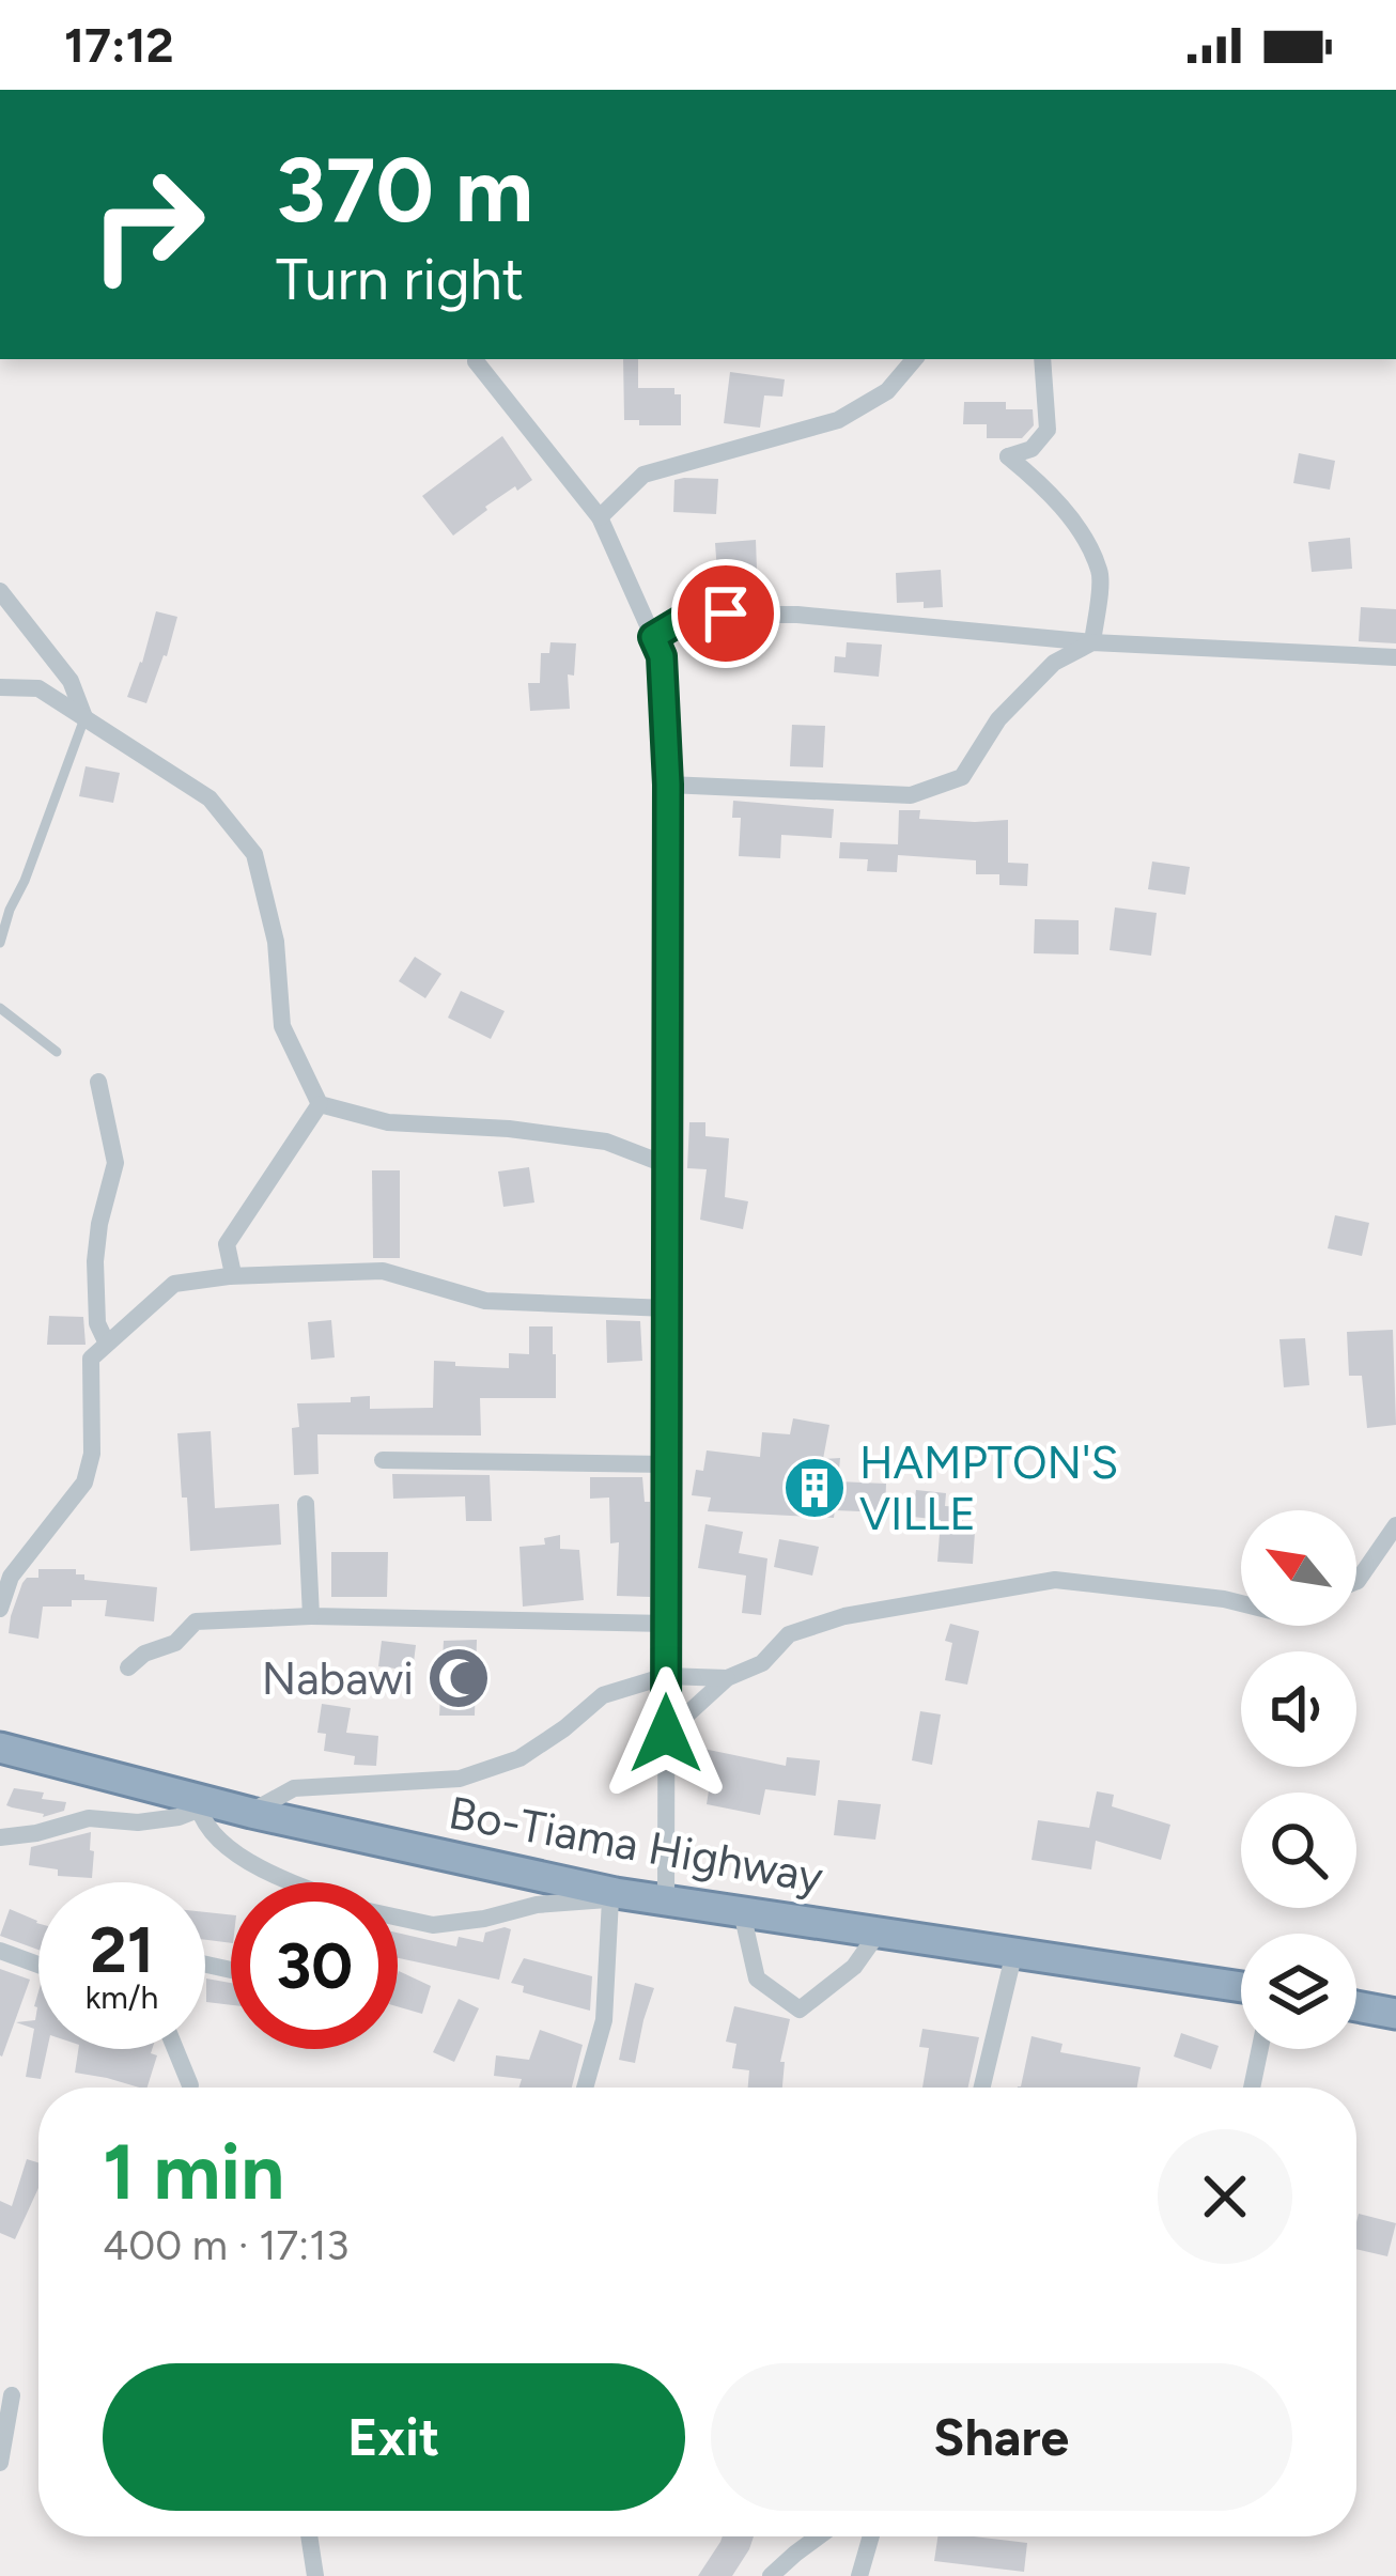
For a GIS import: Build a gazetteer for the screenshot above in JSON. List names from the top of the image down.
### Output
{
  "streets": {
    "highway": ["Bo-Tiama Highway"]
  },
  "places": {
    "building": ["HAMPTON'S VILLE"],
    "mosque": ["Nabawi"]
  },
  "north": "top left",
  "page": {
    "status": "17:12",
    "turn": ["370 m", "Turn right"],
    "speed": "21 km/h",
    "limit": "30",
    "heading": ["1 min", "400 m · 17:13"],
    "buttons": ["Exit", "Share"]
  }
}
